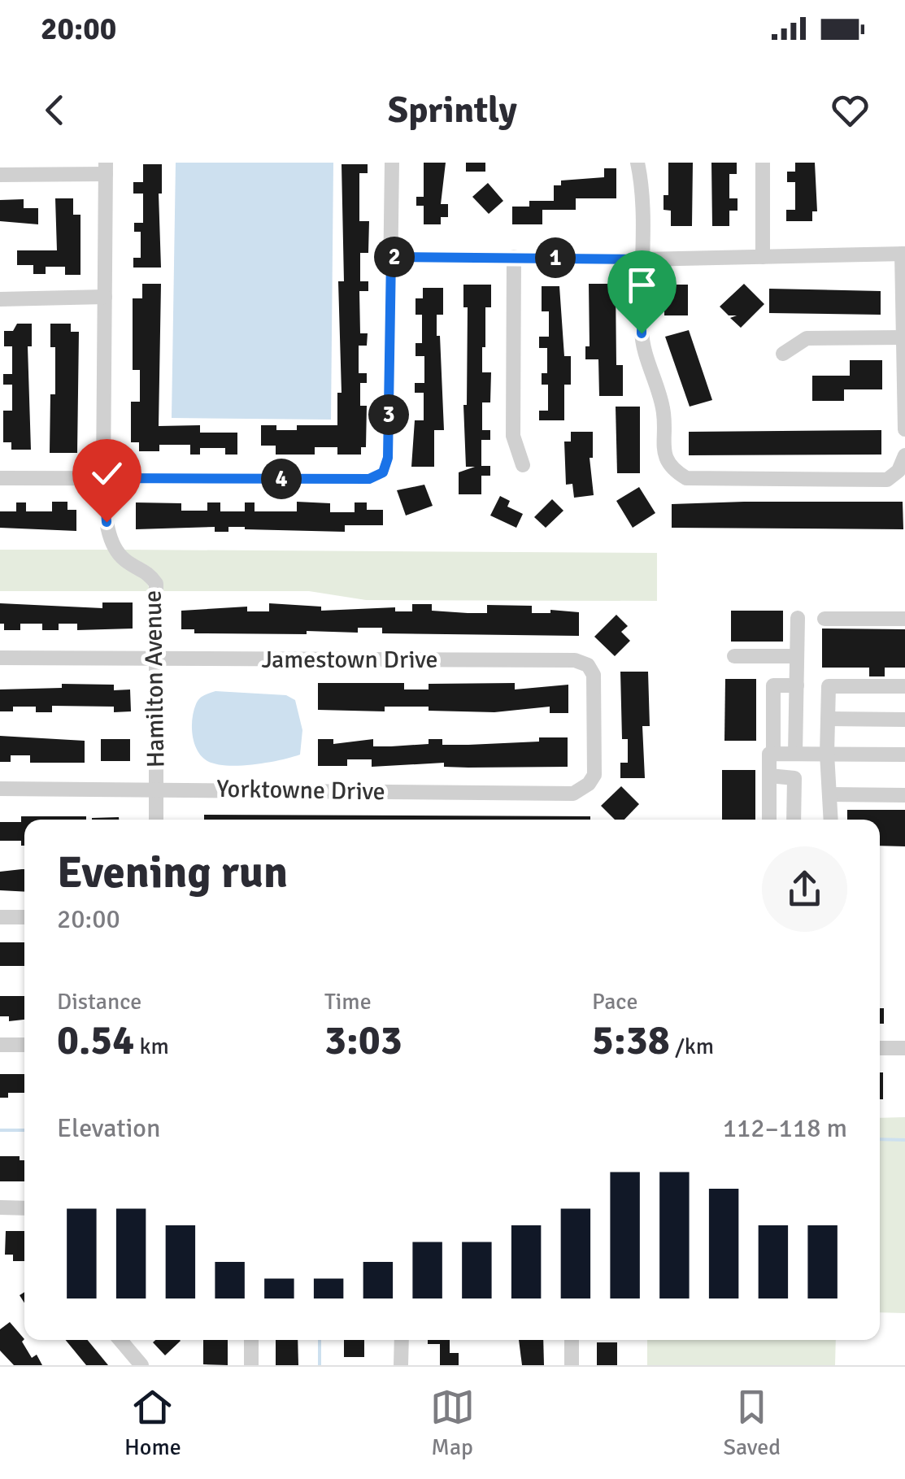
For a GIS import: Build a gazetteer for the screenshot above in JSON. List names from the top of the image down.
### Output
{
  "streets": {
    "street": ["Jamestown Drive", "Hamilton Avenue", "Yorktowne Drive"]
  },
  "crossings": [
    ["Jamestown Drive", "Hamilton Avenue"],
    ["Jamestown Drive", "Yorktowne Drive"],
    ["Hamilton Avenue", "Yorktowne Drive"]
  ],
  "page": {
    "status": "20:00",
    "header": "Sprintly",
    "pins": [
      "2",
      "1",
      "3",
      "4"
    ],
    "heading": ["Evening run", "20:00"],
    "stats": [
      ["Distance", "0.54 km"],
      ["Time", "3:03"],
      ["Pace", "5:38 /km"]
    ],
    "chart": ["Elevation", "112–118 m"],
    "tabs": ["Home", "Map", "Saved"]
  }
}
